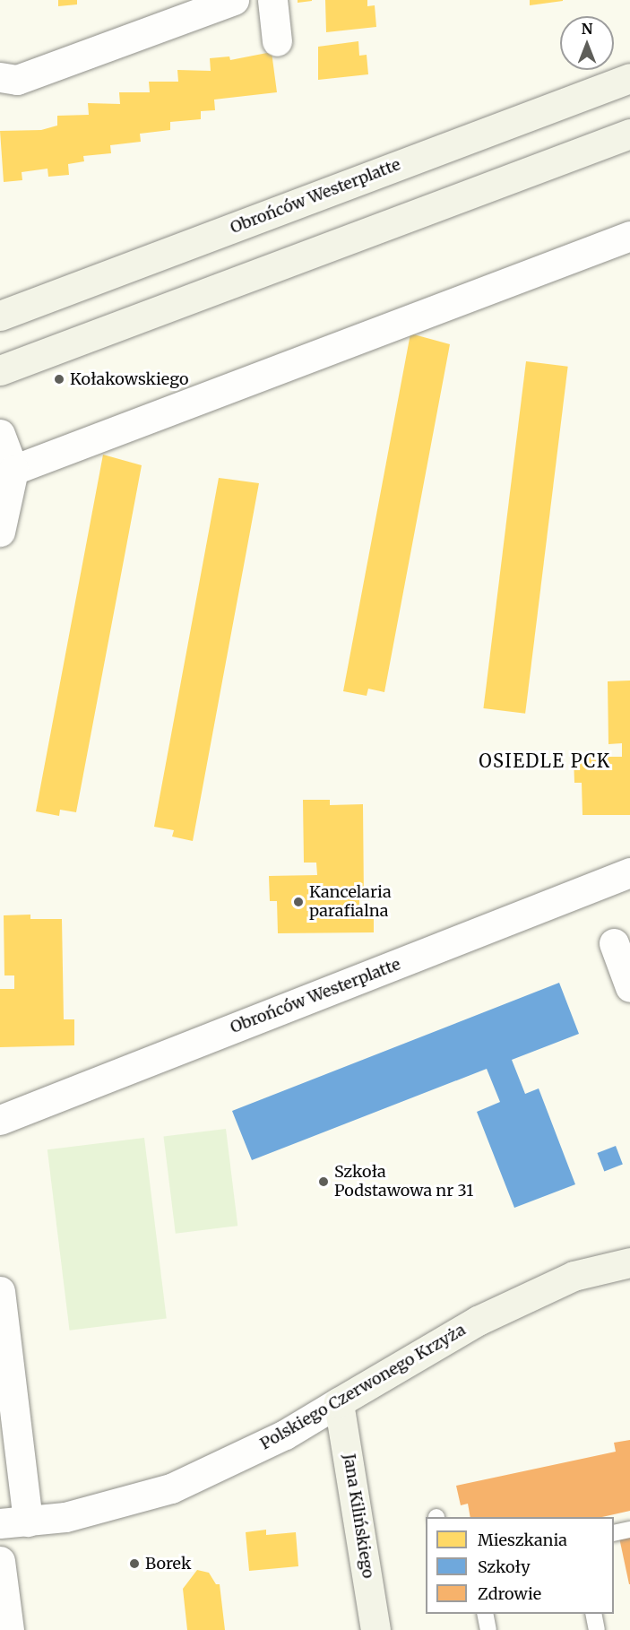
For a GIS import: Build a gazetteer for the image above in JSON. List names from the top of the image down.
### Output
{
  "streets": {
    "main road": ["Obrońców Westerplatte", "Polskiego Czerwonego Krzyża", "Jana Kilińskiego"]
  },
  "crossings": [
    ["Polskiego Czerwonego Krzyża", "Jana Kilińskiego"]
  ],
  "districts": ["OSIEDLE PCK"],
  "places": [
    "Kołakowskiego",
    "Kancelaria parafialna",
    "Szkoła Podstawowa nr 31",
    "Borek"
  ],
  "legend": ["Mieszkania", "Szkoły", "Zdrowie"],
  "north": "top"
}
